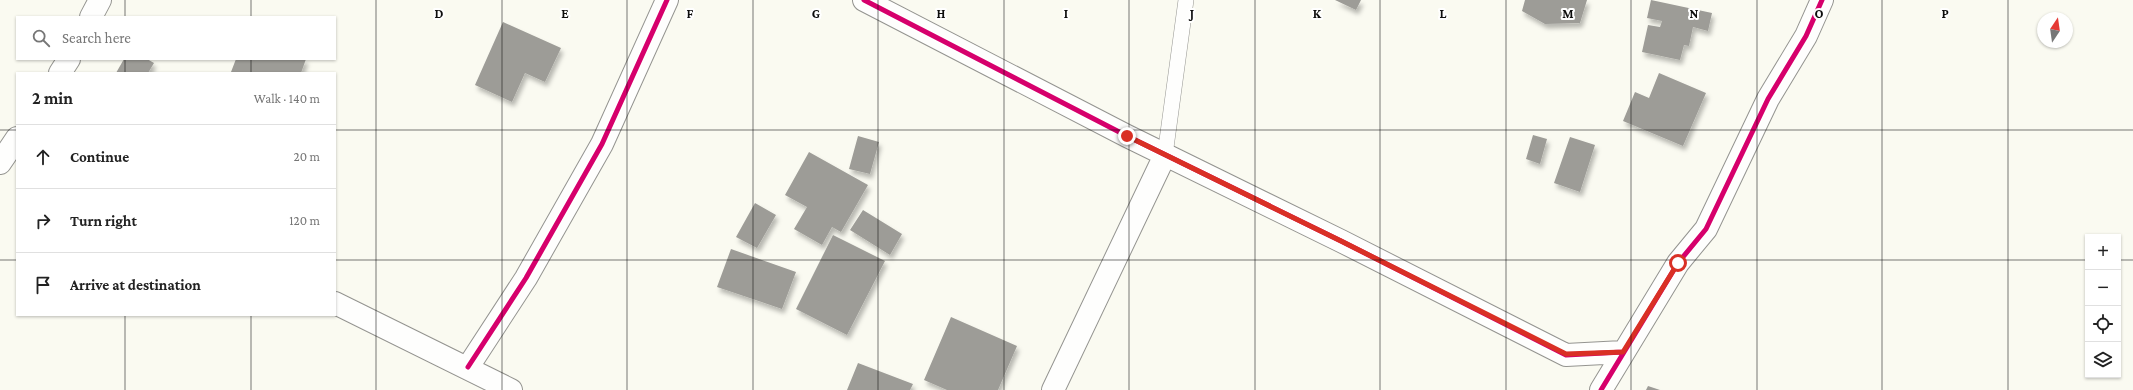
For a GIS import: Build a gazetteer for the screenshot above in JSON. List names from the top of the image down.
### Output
{
  "north": "top",
  "page": {
    "search": "Search here",
    "heading": ["2 min", "Walk · 140 m"],
    "list": [
      ["Continue", "20 m"],
      ["Turn right", "120 m"],
      "Arrive at destination"
    ],
    "map_buttons": ["+", "−"]
  },
  "grid": {
    "columns": [
      "D",
      "E",
      "F",
      "G",
      "H",
      "I",
      "J",
      "K",
      "L",
      "M",
      "N",
      "O",
      "P"
    ]
  }
}
